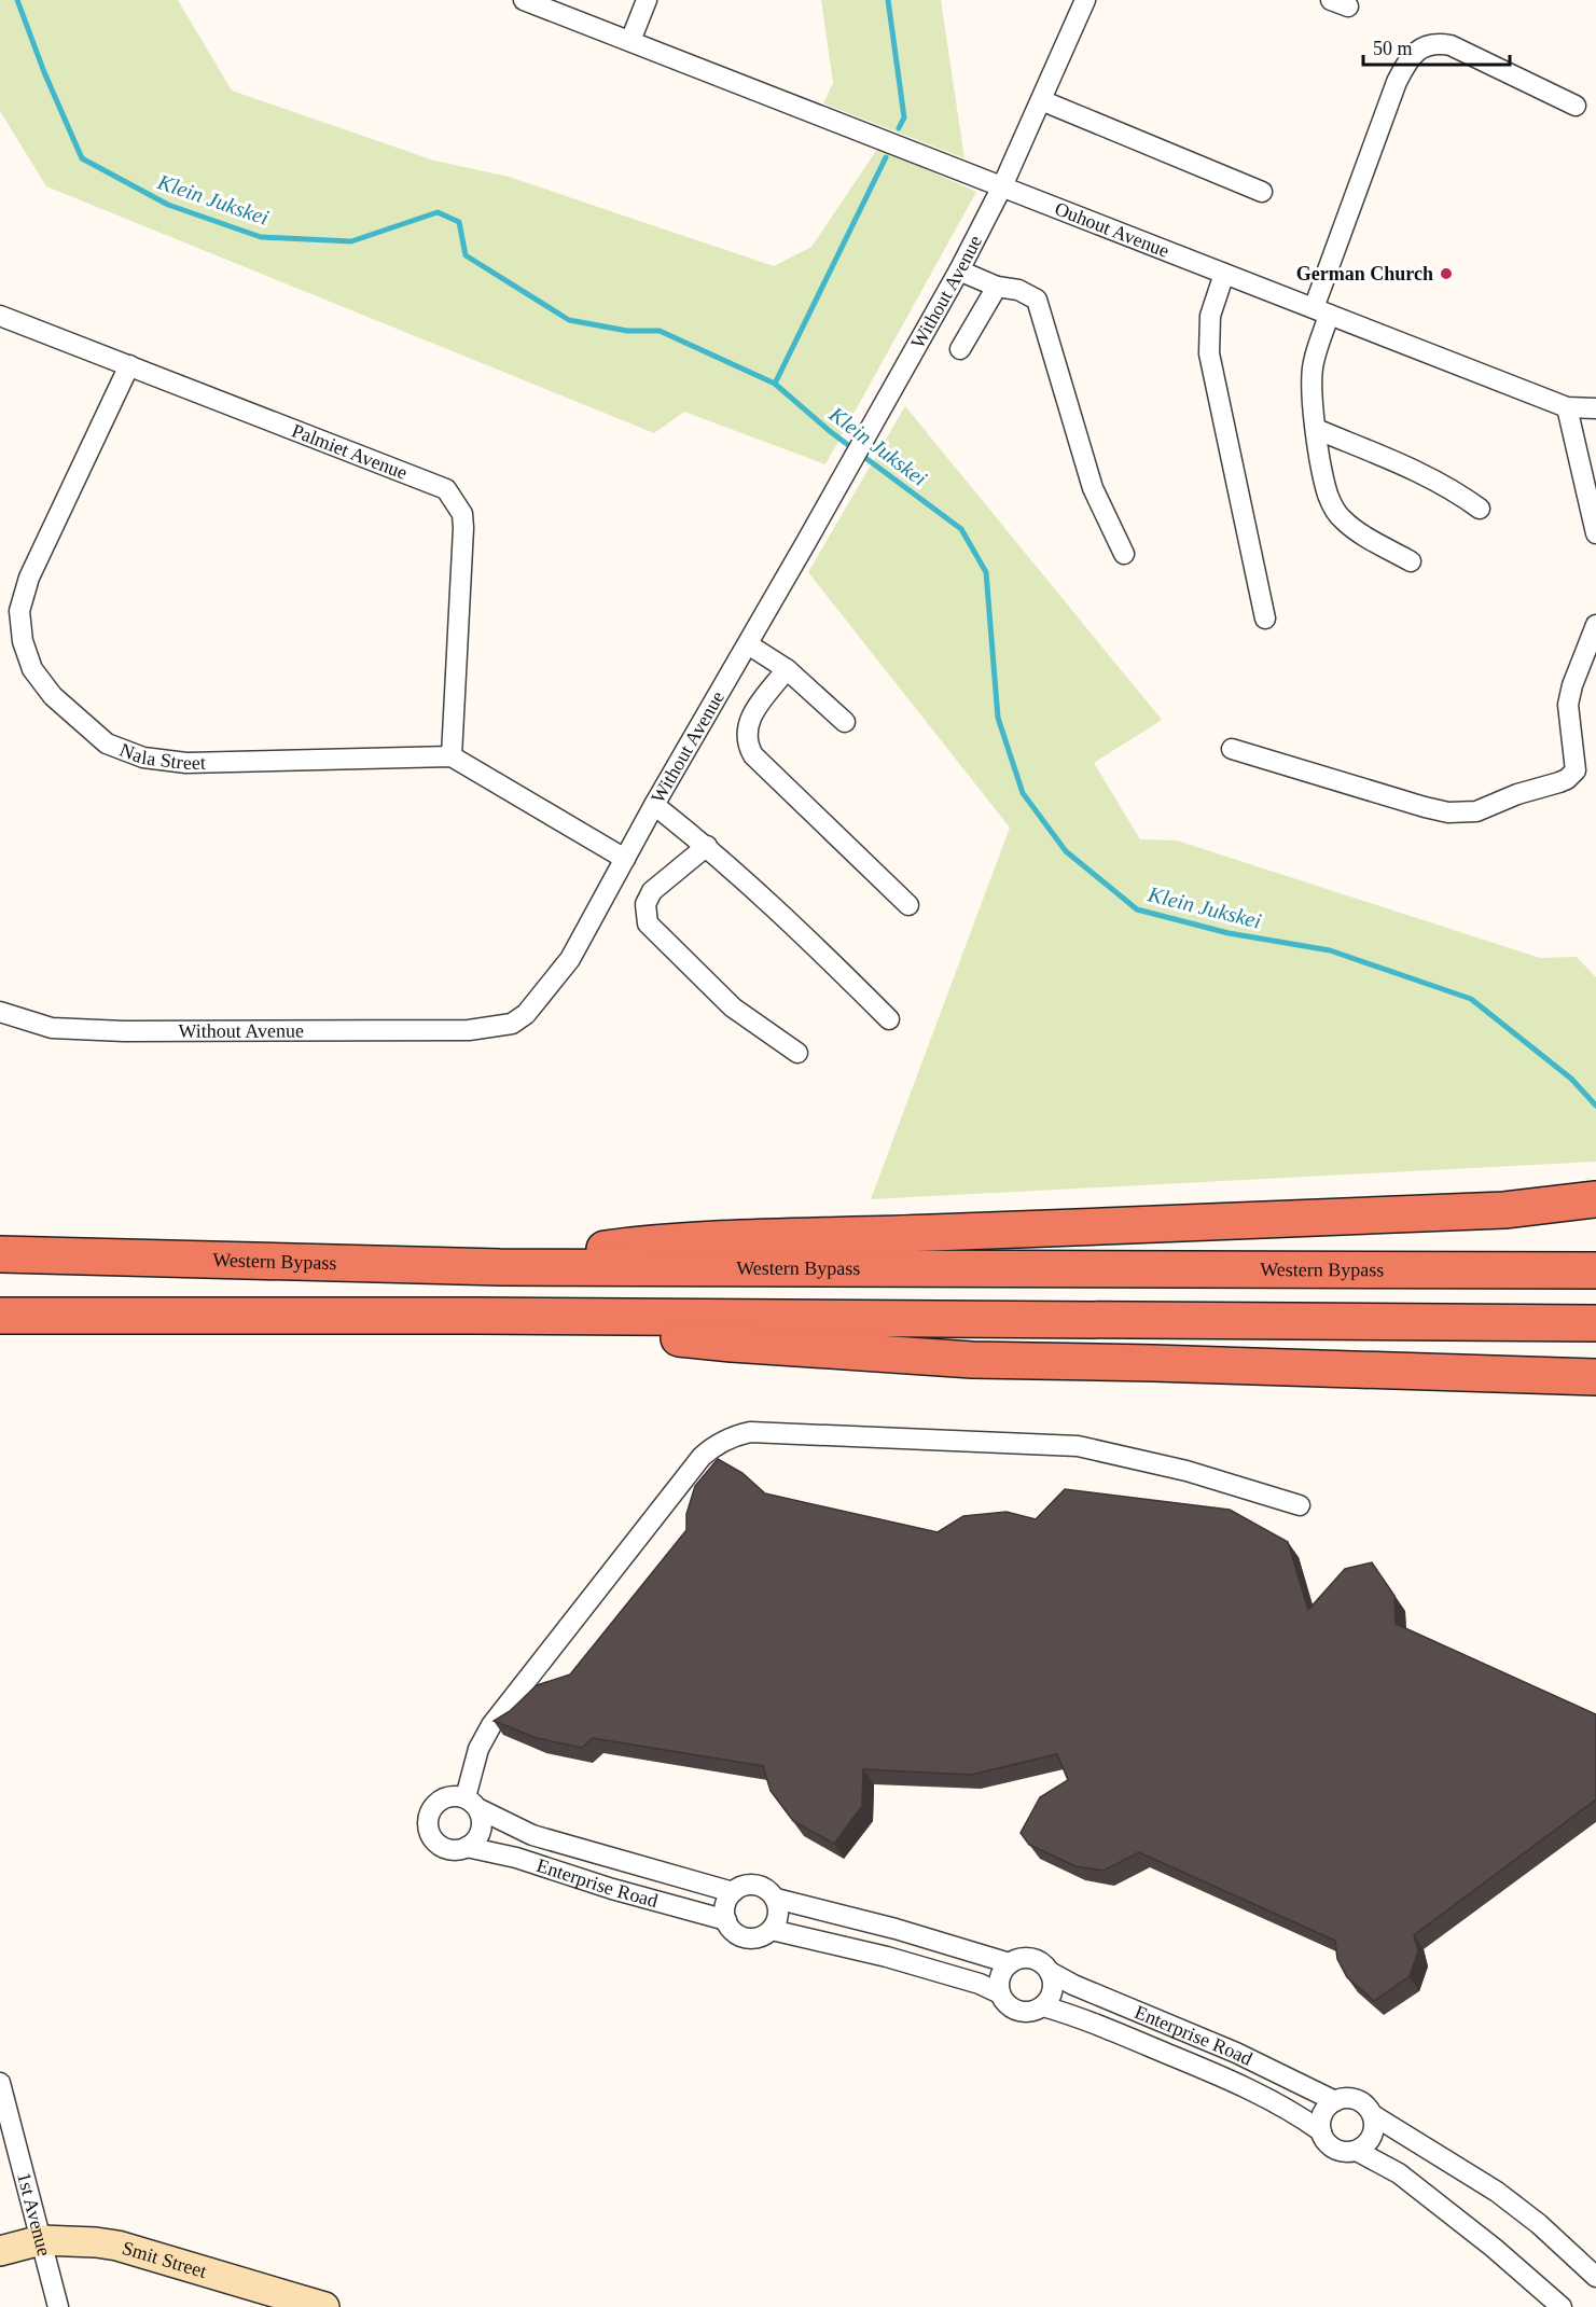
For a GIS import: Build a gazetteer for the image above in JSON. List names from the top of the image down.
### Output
{
  "streets": {
    "highway": ["Western Bypass"],
    "street": [
      "Ouhout Avenue",
      "Without Avenue",
      "Palmiet Avenue",
      "Nala Street",
      "Enterprise Road",
      "1st Avenue",
      "Smit Street"
    ]
  },
  "crossings": [
    ["Ouhout Avenue", "Without Avenue"],
    ["Palmiet Avenue", "Nala Street"],
    ["1st Avenue", "Smit Street"]
  ],
  "water": ["Klein Jukskei"],
  "places": ["German Church"],
  "scale_bar": "50 m"
}
